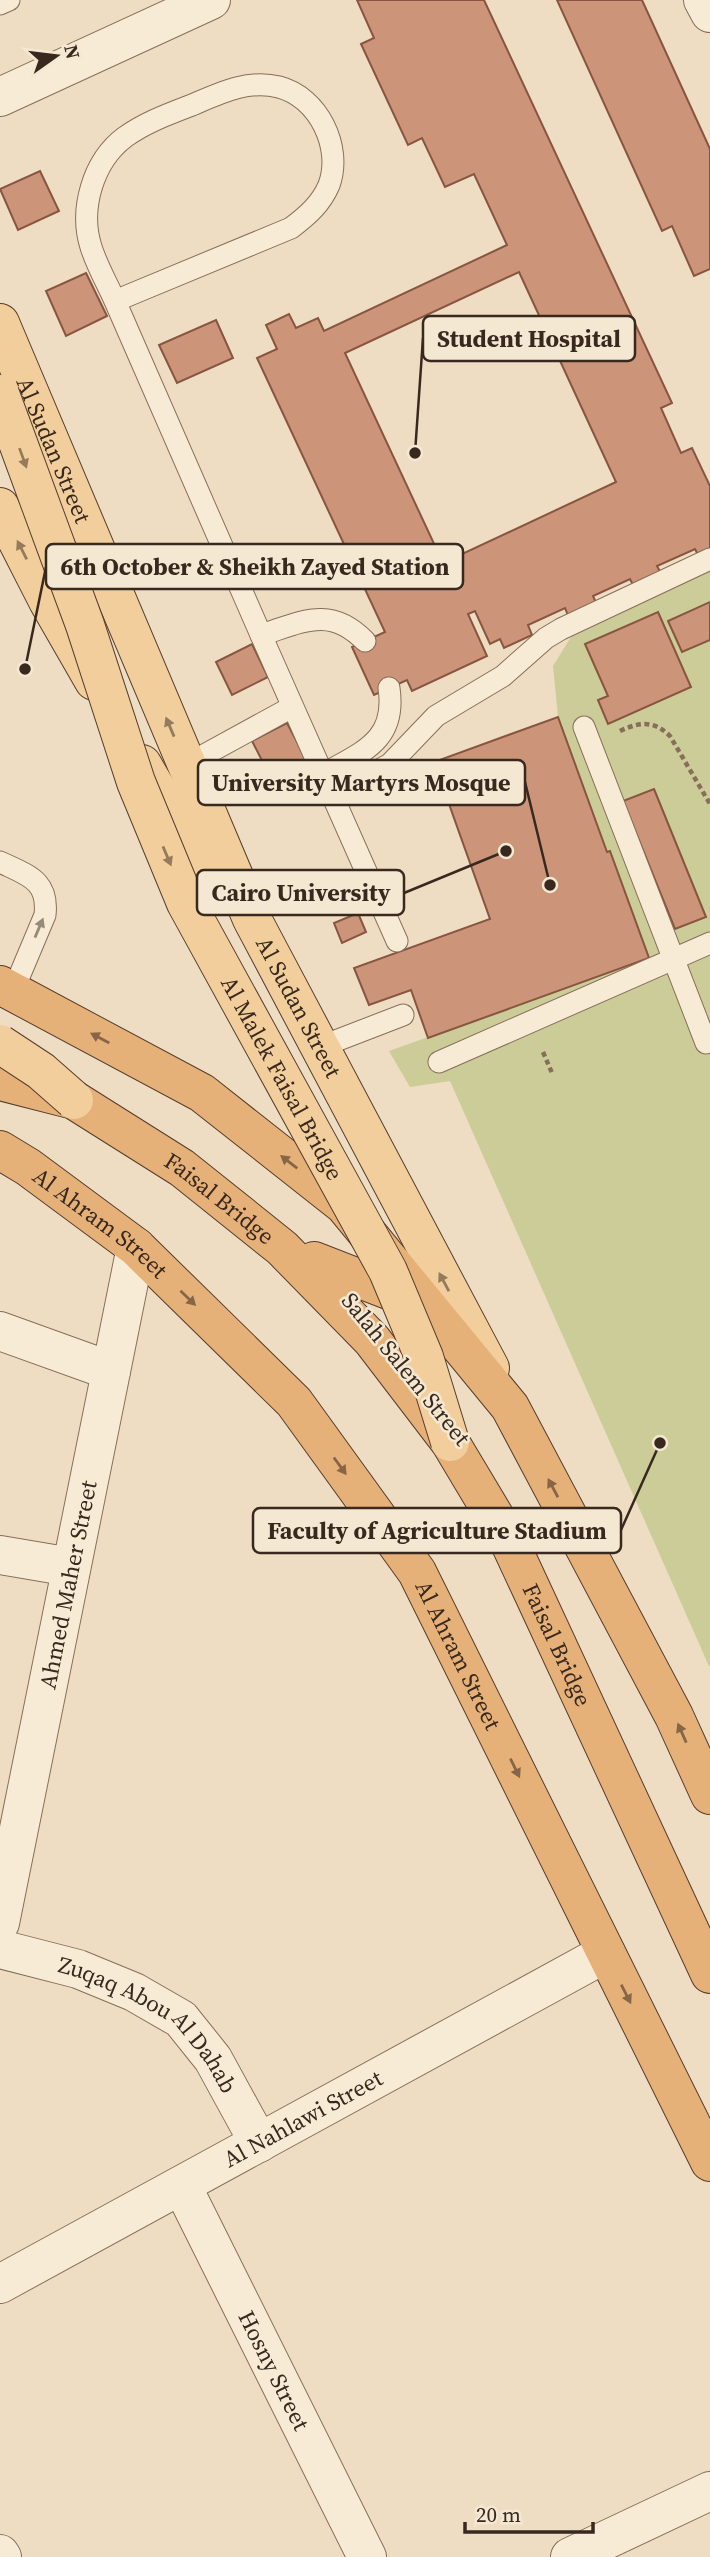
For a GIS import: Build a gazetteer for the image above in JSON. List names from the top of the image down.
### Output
{
  "streets": {
    "highway": ["Faisal Bridge", "Al Ahram Street", "Salah Salem Street"],
    "main road": ["Al Sudan Street", "Al Malek Faisal Bridge"],
    "street": [
      "Ahmed Maher Street",
      "Zuqaq Abou Al Dahab",
      "Al Nahlawi Street",
      "Hosny Street"
    ]
  },
  "crossings": [
    ["Al Malek Faisal Bridge", "Faisal Bridge"],
    ["Al Ahram Street", "Ahmed Maher Street"],
    ["Al Ahram Street", "Al Nahlawi Street"],
    ["Zuqaq Abou Al Dahab", "Al Nahlawi Street"],
    ["Al Nahlawi Street", "Hosny Street"]
  ],
  "places": [
    "Student Hospital",
    "6th October & Sheikh Zayed Station",
    "Cairo University",
    "University Martyrs Mosque",
    "Faculty of Agriculture Stadium"
  ],
  "scale_bar": "20 m",
  "north": "right"
}
